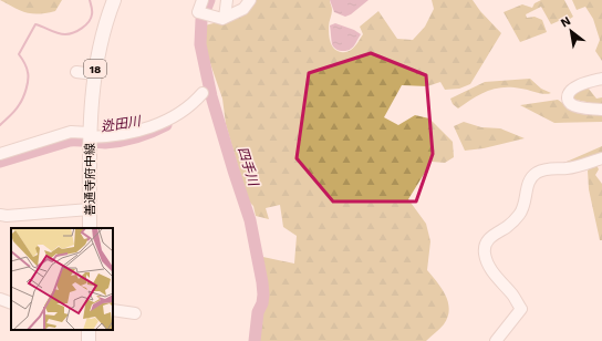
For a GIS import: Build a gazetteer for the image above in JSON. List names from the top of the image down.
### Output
{
  "streets": {
    "main road": ["18", "善通寺府中線"]
  },
  "water": ["迯田川", "四手川"],
  "north": "top left"
}
